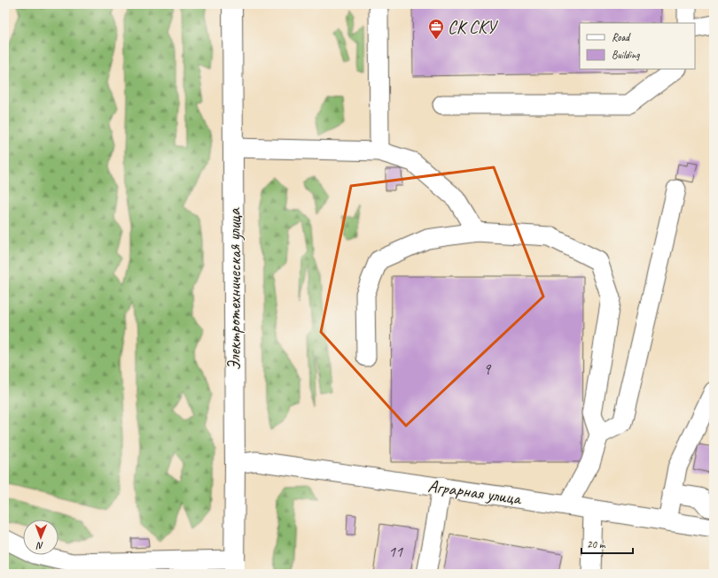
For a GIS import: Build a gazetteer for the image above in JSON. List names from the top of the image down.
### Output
{
  "streets": {
    "main road": ["Электротехническая улица"],
    "street": ["Аграрная улица"]
  },
  "crossings": [
    ["Электротехническая улица", "Аграрная улица"]
  ],
  "places": {
    "office": ["СК СКУ"]
  },
  "house_numbers": ["9", "11"],
  "legend": ["Road", "Building"],
  "scale_bar": "20 m",
  "north": "bottom"
}
